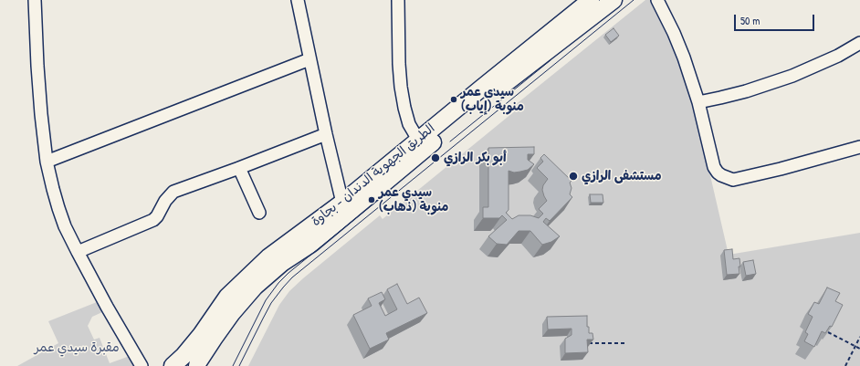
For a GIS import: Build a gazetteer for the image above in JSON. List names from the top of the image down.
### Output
{
  "streets": {
    "main road": ["الطريق الجهوية الدندان - بجاوة"]
  },
  "parks": ["مقبرة سيدي عمر"],
  "places": [
    "سيدي عمر منوبة (إياب)",
    "أبو بكر الرازي",
    "مستشفى الرازي",
    "سيدي عمر منوبة (ذهاب)"
  ],
  "scale_bar": "50 m"
}
